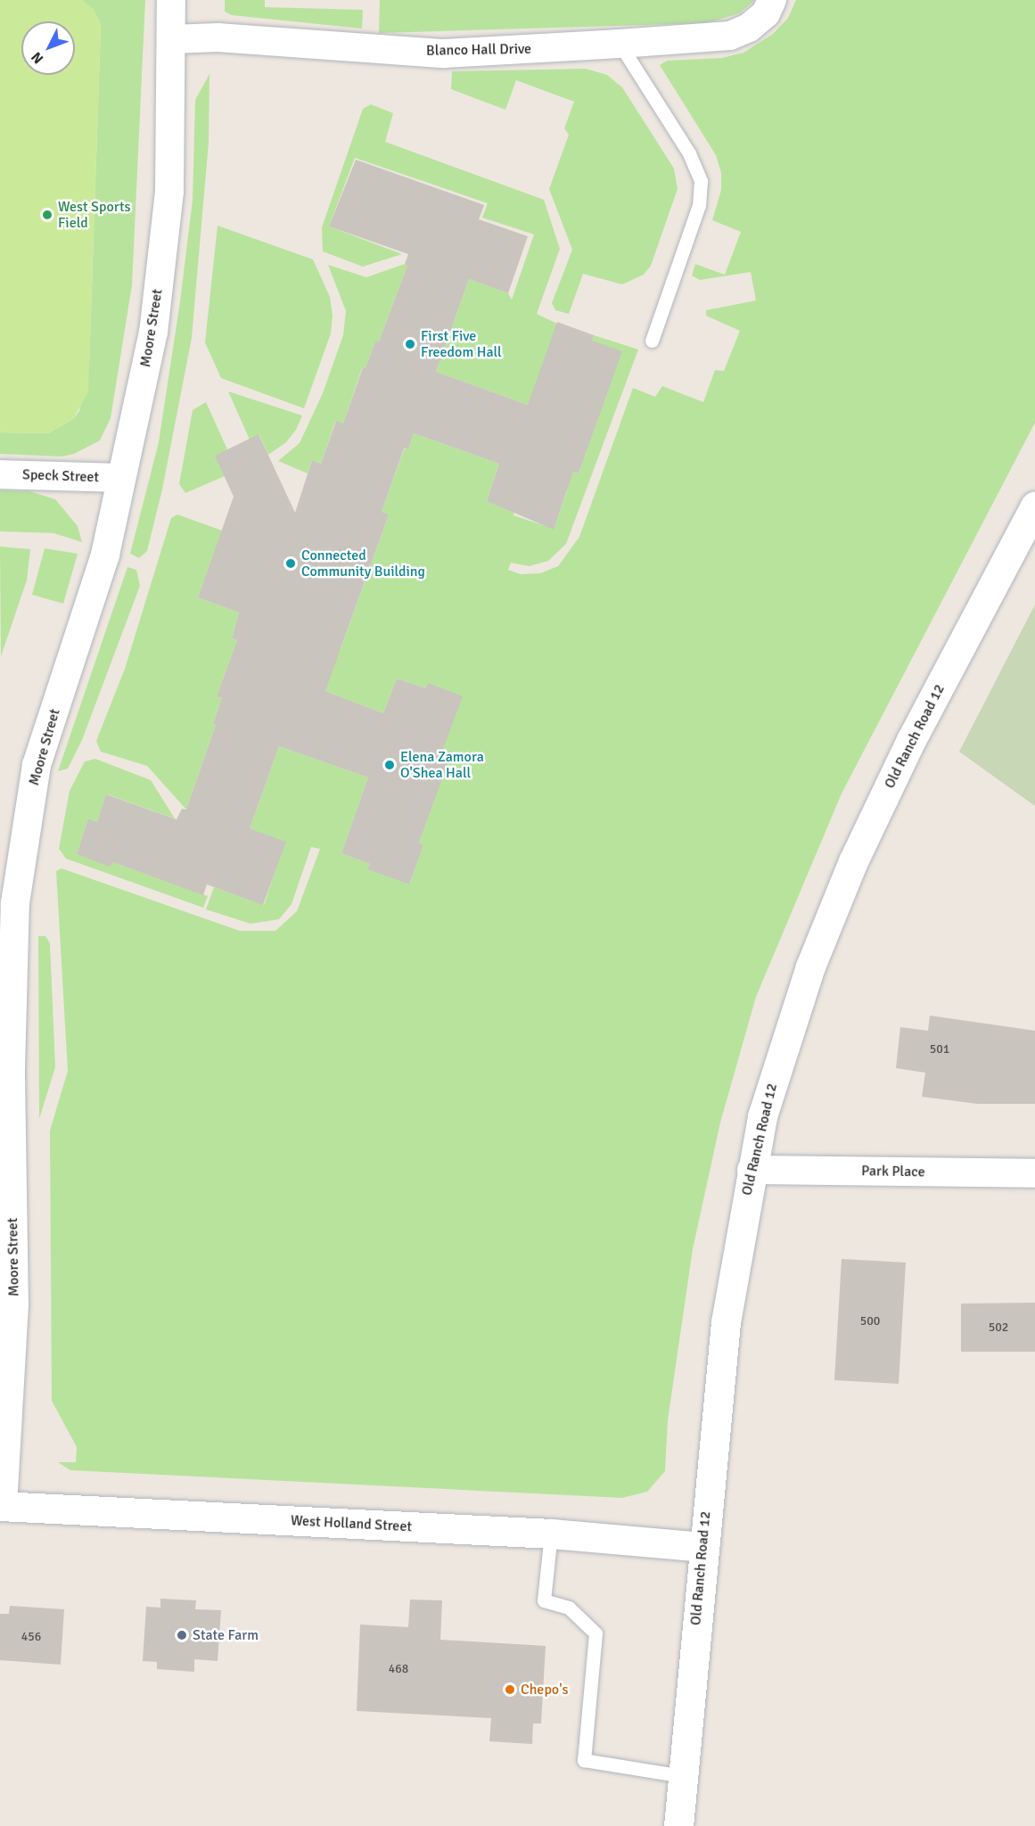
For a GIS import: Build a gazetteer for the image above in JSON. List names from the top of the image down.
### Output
{
  "streets": {
    "main road": ["Old Ranch Road 12", "West Holland Street"],
    "street": [
      "Blanco Hall Drive",
      "Moore Street",
      "Speck Street",
      "Park Place"
    ]
  },
  "crossings": [
    ["Blanco Hall Drive", "Moore Street"],
    ["Moore Street", "Speck Street"],
    ["Moore Street", "West Holland Street"],
    ["Old Ranch Road 12", "Park Place"],
    ["Old Ranch Road 12", "West Holland Street"]
  ],
  "places": [
    "West Sports Field",
    "First Five Freedom Hall",
    "Connected Community Building",
    "Elena Zamora O'Shea Hall",
    "State Farm",
    "Chepo's"
  ],
  "house_numbers": [
    "501",
    "500",
    "502",
    "456",
    "468"
  ],
  "north": "bottom left"
}
